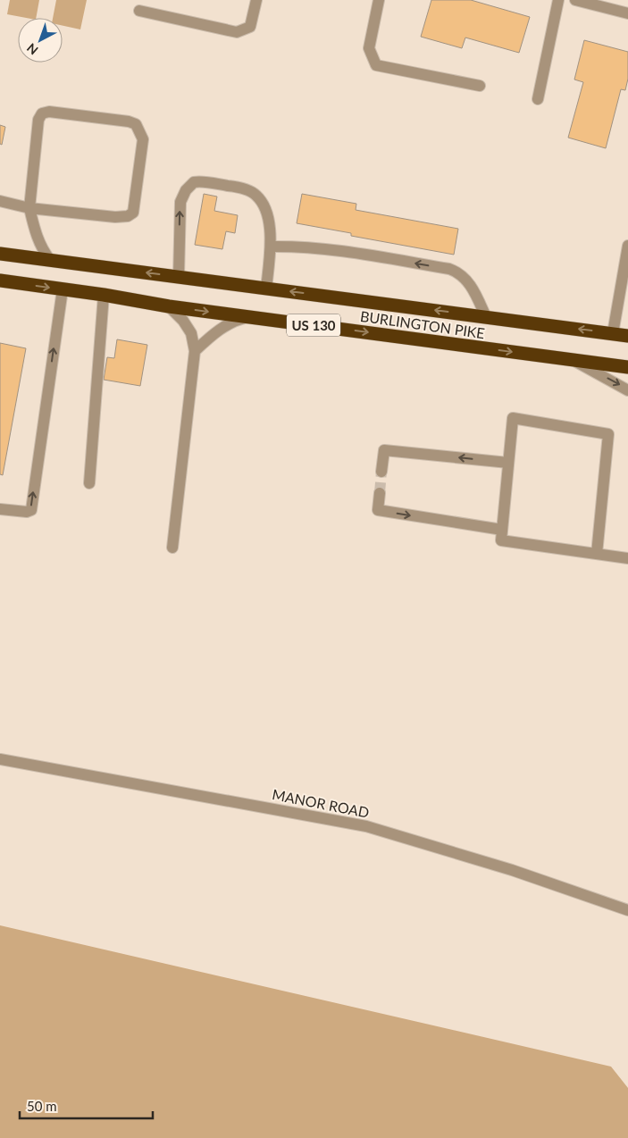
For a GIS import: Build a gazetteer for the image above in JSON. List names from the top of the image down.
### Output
{
  "streets": {
    "highway": ["BURLINGTON PIKE", "US 130"],
    "street": ["MANOR ROAD"]
  },
  "scale_bar": "50 m",
  "north": "bottom left"
}
